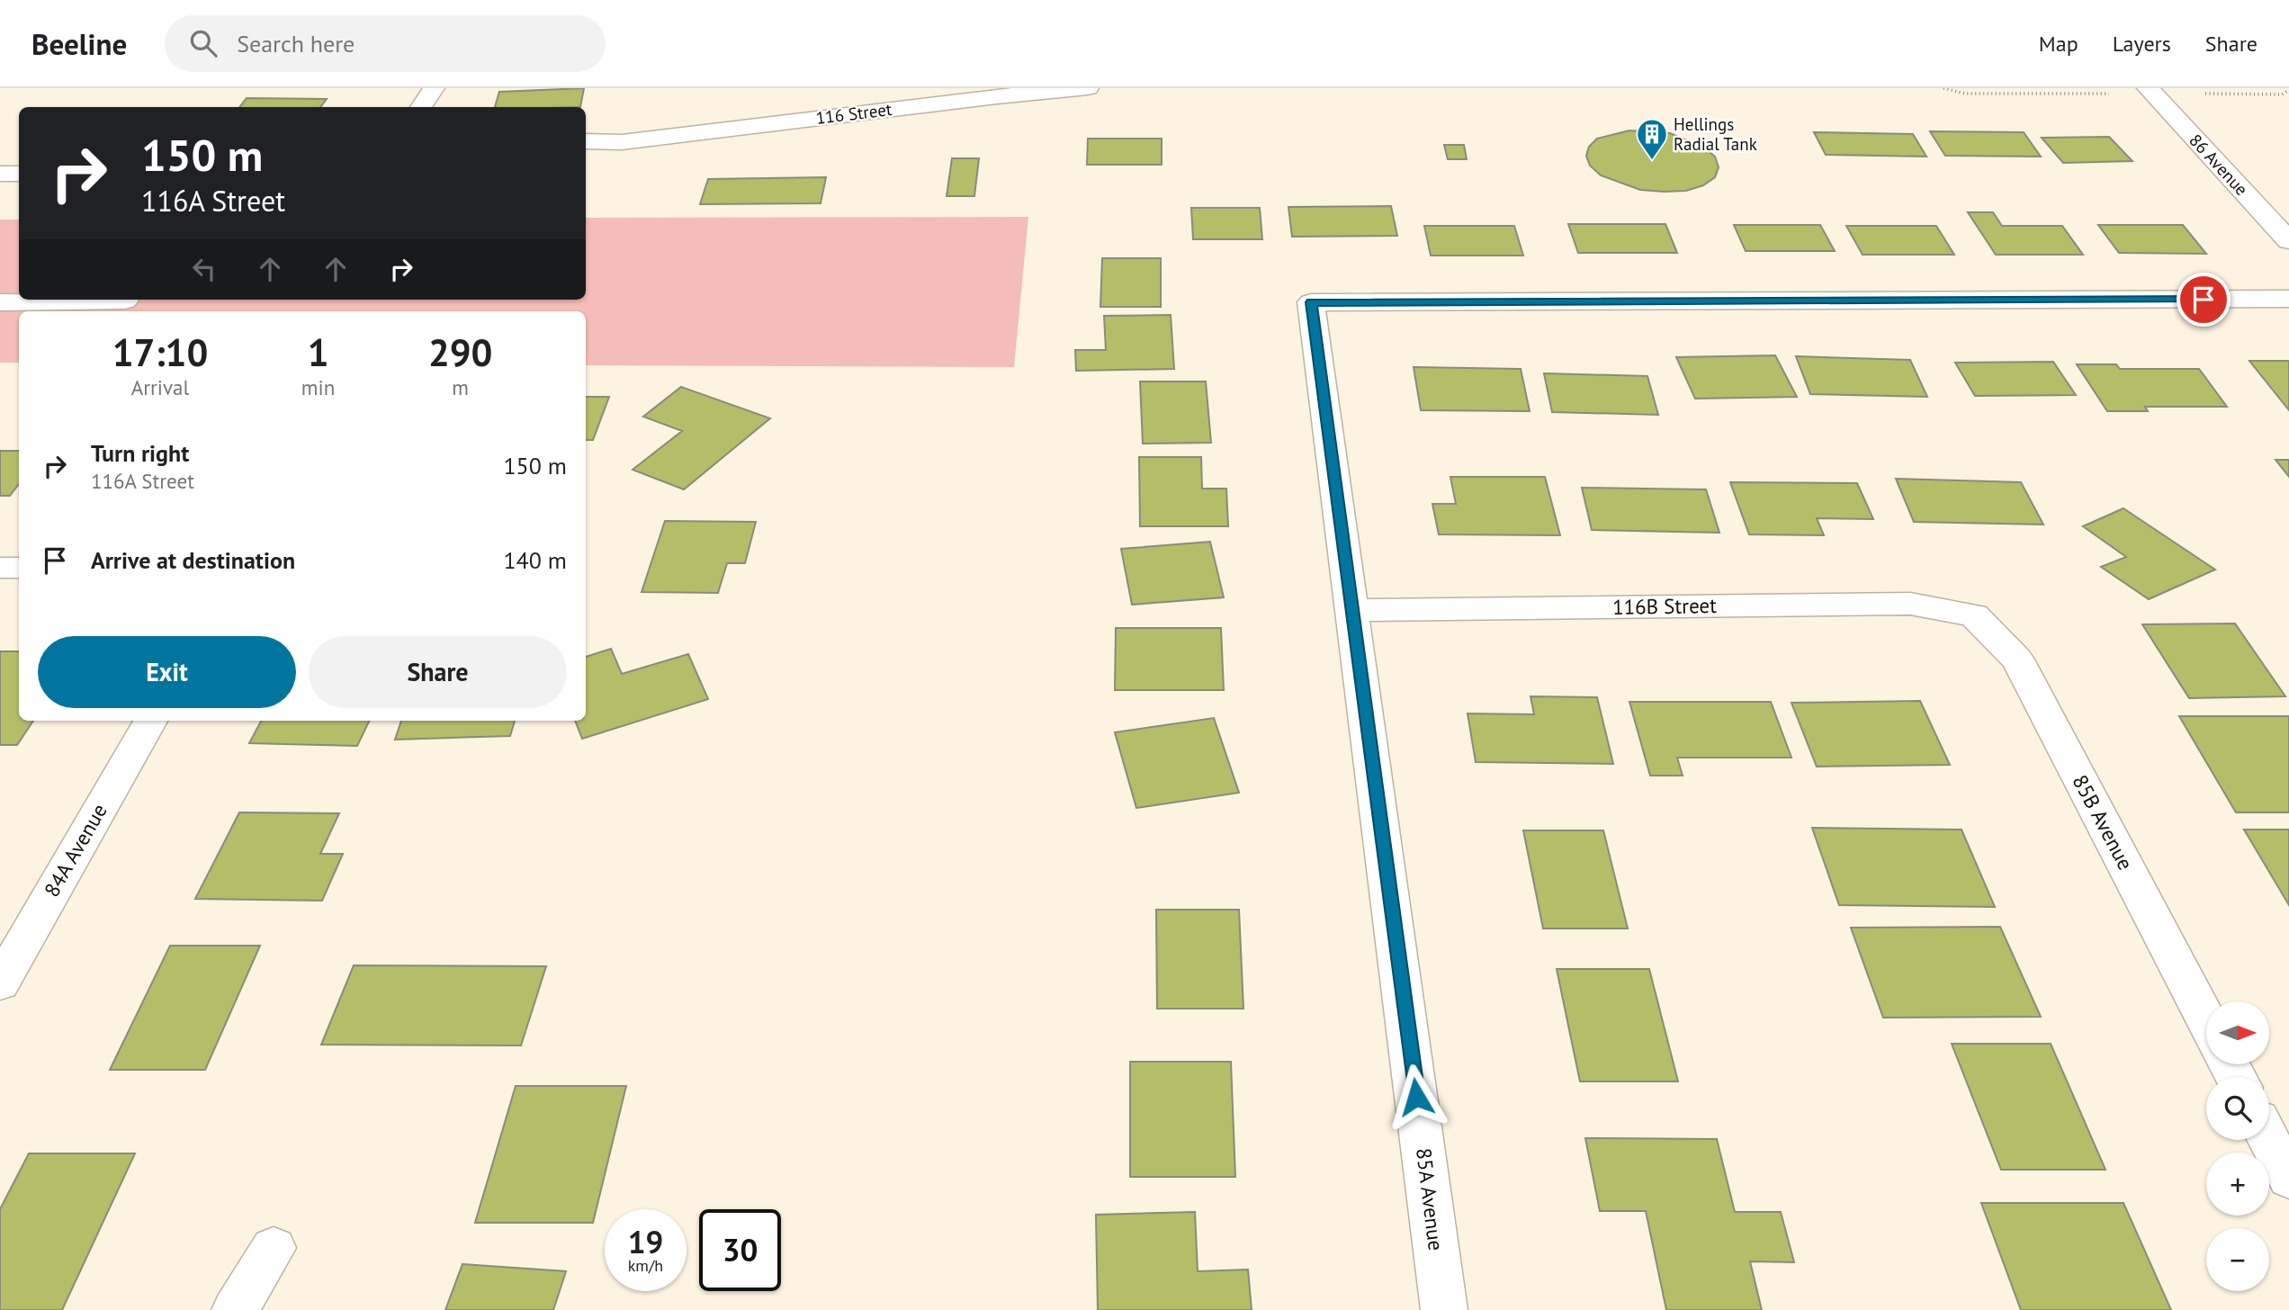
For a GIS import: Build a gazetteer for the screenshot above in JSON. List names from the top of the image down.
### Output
{
  "streets": {
    "street": [
      "116 Street",
      "86 Avenue",
      "116B Street",
      "85B Avenue",
      "84A Avenue",
      "85A Avenue"
    ]
  },
  "crossings": [
    ["116B Street", "85B Avenue"],
    ["116B Street", "85A Avenue"]
  ],
  "places": {
    "building": ["Hellings Radial Tank"]
  },
  "north": "right",
  "page": {
    "header": "Beeline",
    "search": "Search here",
    "nav": ["Map", "Layers", "Share"],
    "turn": ["150 m", "116A Street"],
    "eta": [
      "17:10",
      "Arrival",
      "1",
      "min",
      "290",
      "m"
    ],
    "list": [
      {
        "name": "Turn right",
        "note": "116A Street",
        "value": "150 m"
      },
      {
        "name": "Arrive at destination",
        "value": "140 m"
      }
    ],
    "buttons": ["Exit", "Share"],
    "map_buttons": ["+", "−"],
    "speed": "19 km/h",
    "limit": "30"
  }
}
